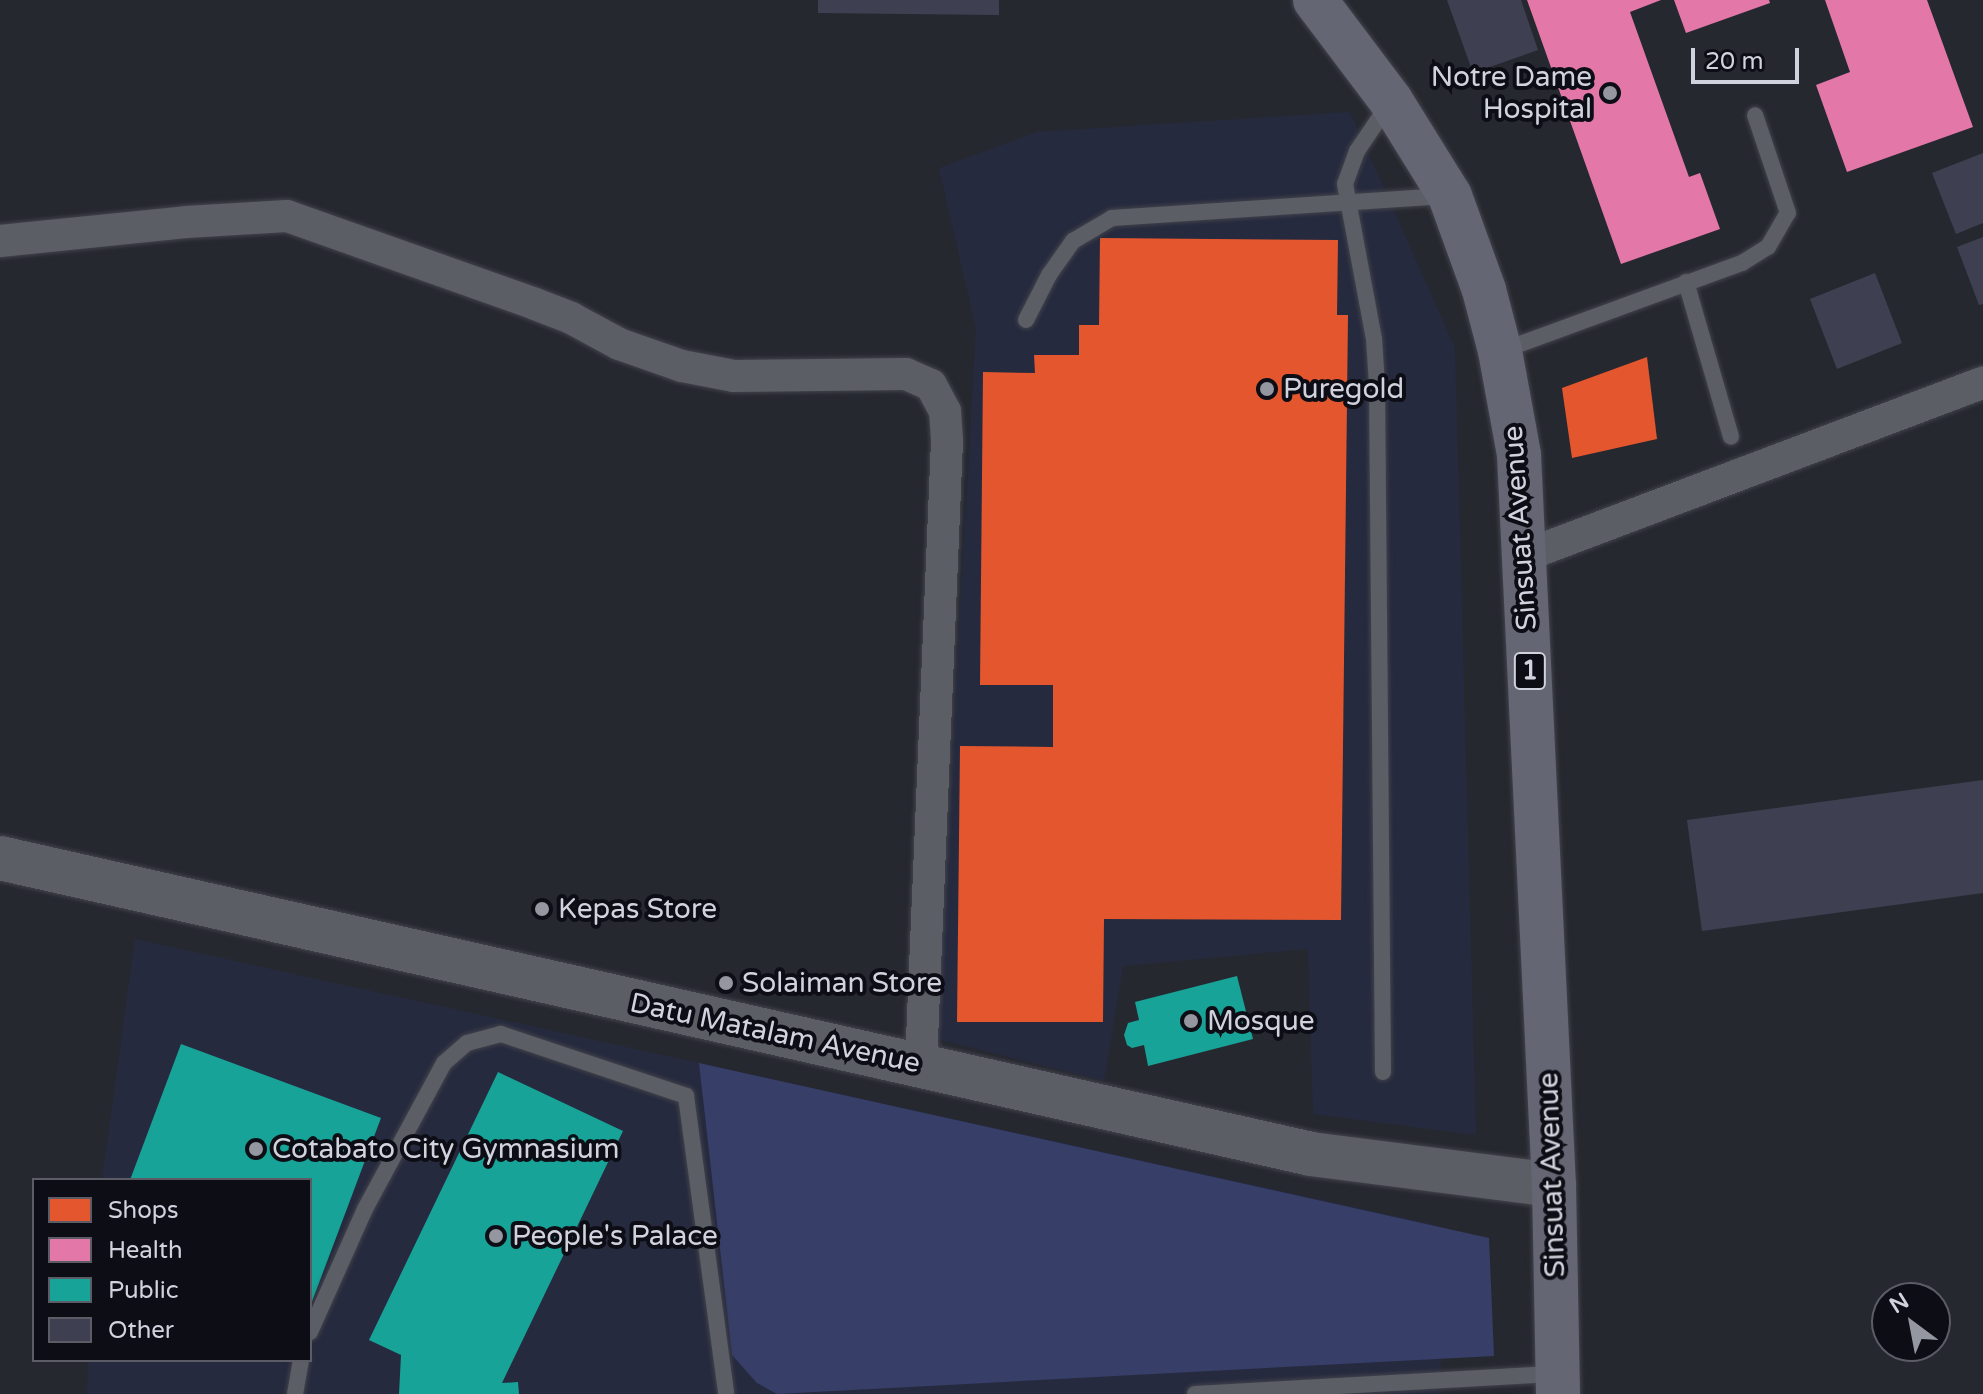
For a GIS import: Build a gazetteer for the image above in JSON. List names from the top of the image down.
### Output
{
  "streets": {
    "main road": ["Sinsuat Avenue", "1", "Datu Matalam Avenue"]
  },
  "crossings": [
    ["Sinsuat Avenue", "Datu Matalam Avenue"]
  ],
  "places": [
    "Notre Dame Hospital",
    "Puregold",
    "Kepas Store",
    "Solaiman Store",
    "Mosque",
    "Cotabato City Gymnasium",
    "People's Palace"
  ],
  "legend": [
    "Shops",
    "Health",
    "Public",
    "Other"
  ],
  "scale_bar": "20 m",
  "north": "top left"
}
